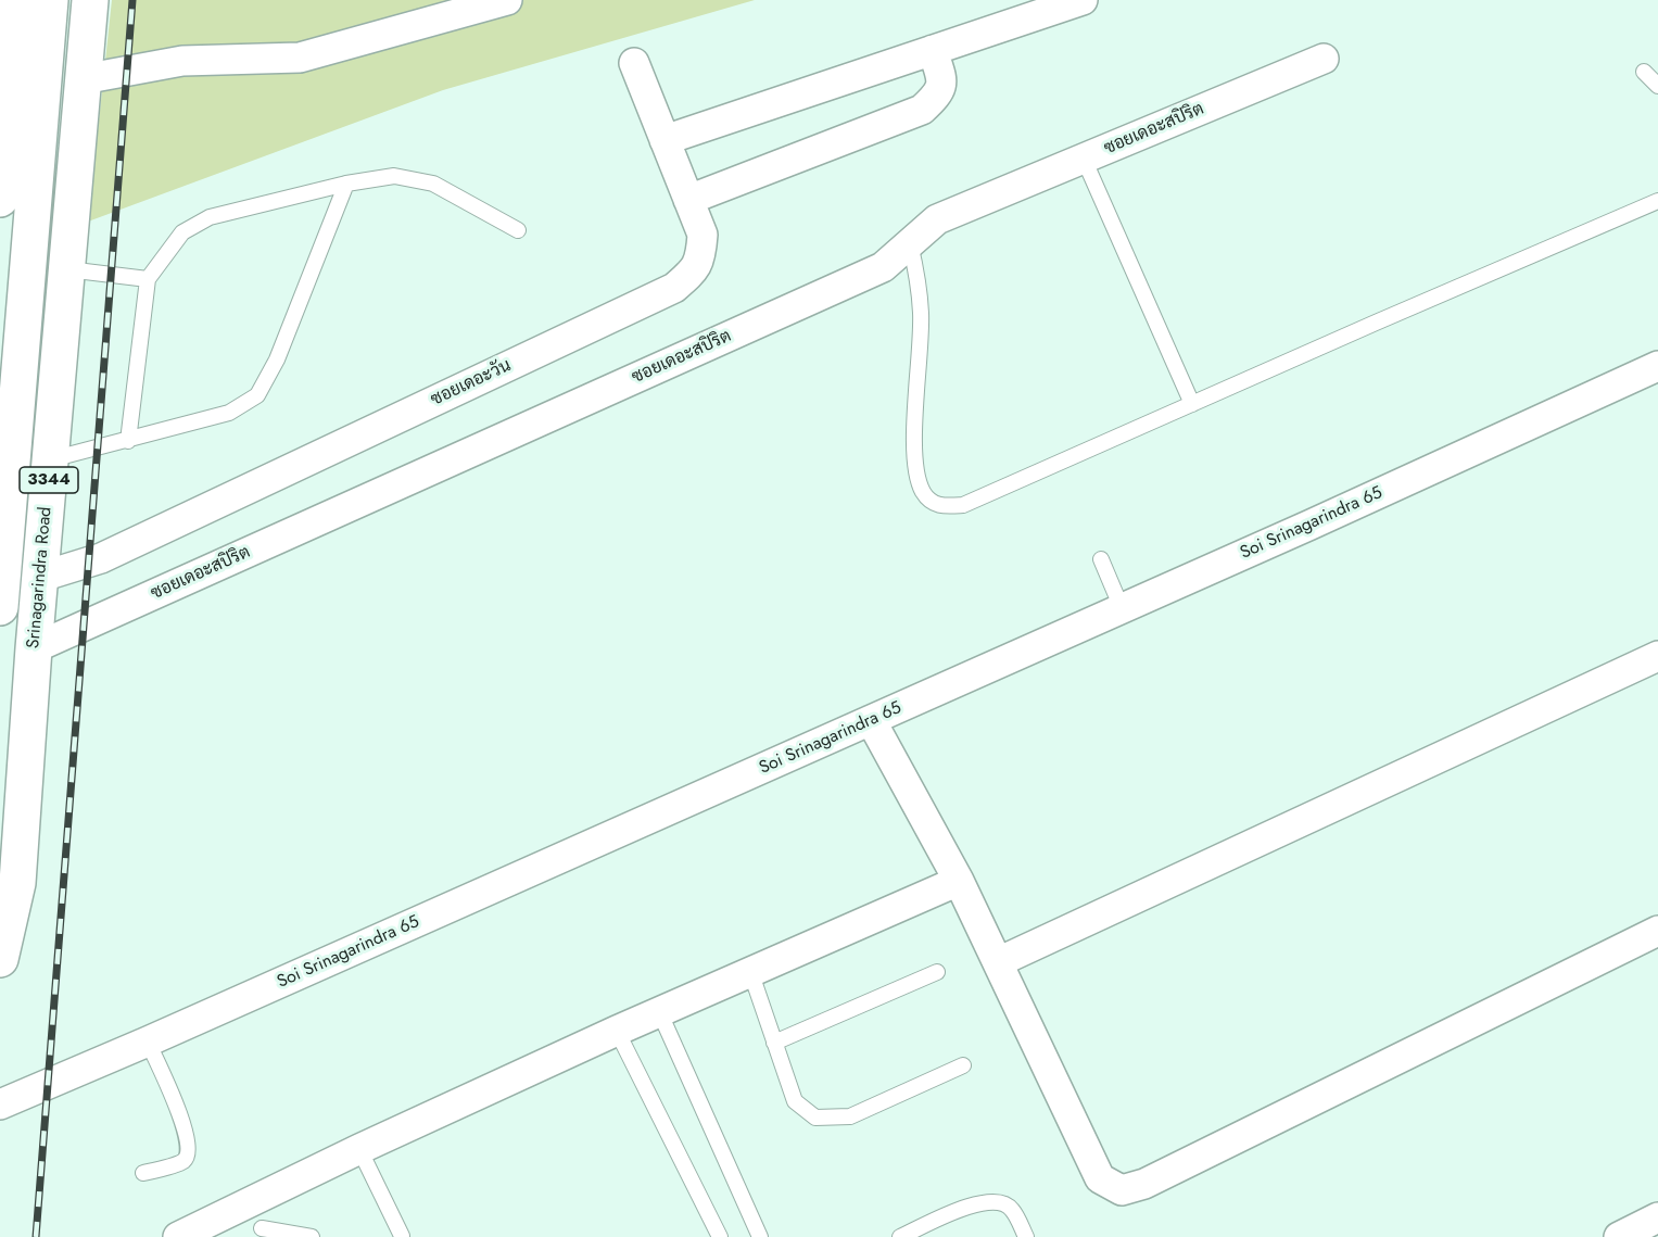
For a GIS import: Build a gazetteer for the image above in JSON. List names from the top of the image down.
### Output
{
  "streets": {
    "main road": ["3344", "Srinagarindra Road"],
    "street": ["ซอยเดอะสปิริต", "ซอยเดอะวัน", "Soi Srinagarindra 65"]
  },
  "crossings": [
    ["ซอยเดอะสปิริต", "Srinagarindra Road"],
    ["ซอยเดอะวัน", "Srinagarindra Road"]
  ]
}
